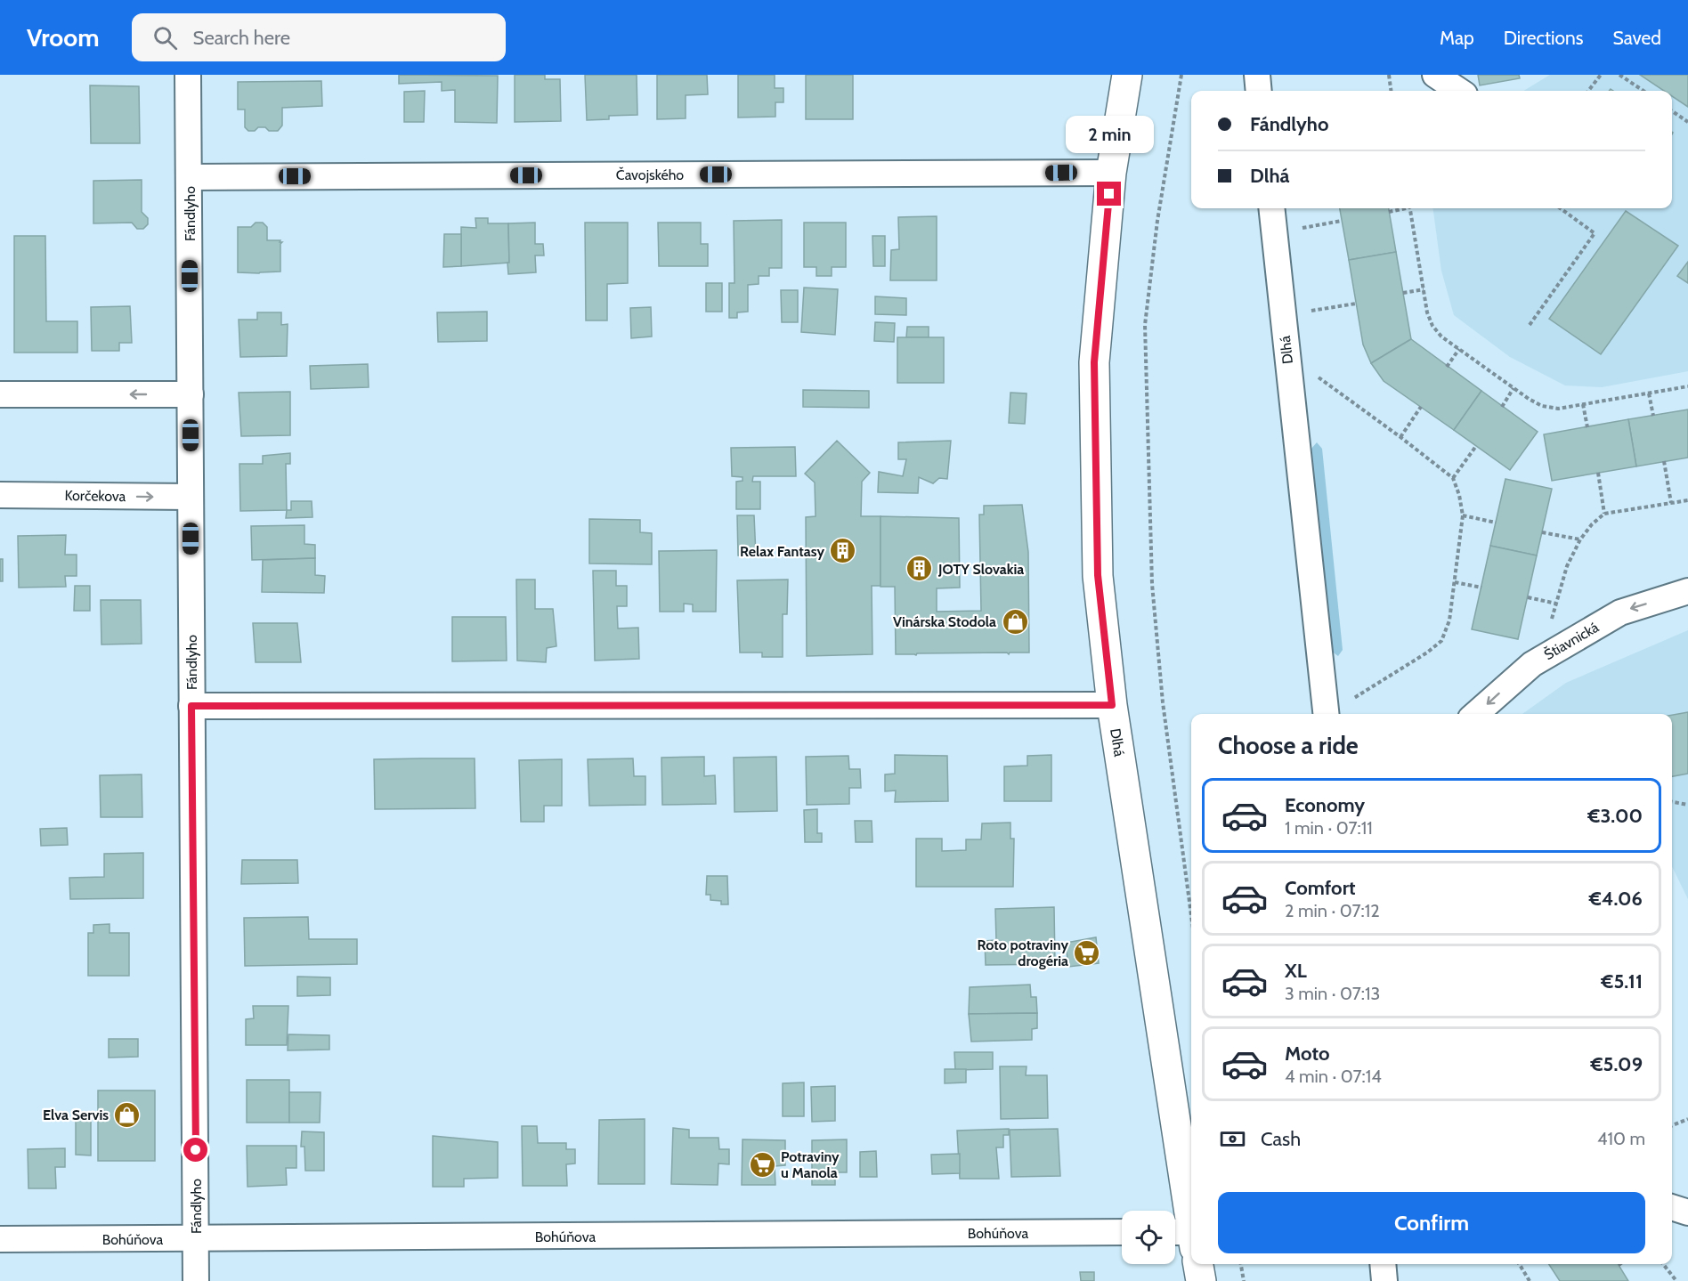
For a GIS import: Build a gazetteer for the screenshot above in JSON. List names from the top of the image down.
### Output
{
  "streets": {
    "street": [
      "Čavojského",
      "Fándlyho",
      "Dlhá",
      "Korčekova",
      "Štiavnická",
      "Bohúňova"
    ]
  },
  "crossings": [
    ["Čavojského", "Fándlyho"],
    ["Čavojského", "Dlhá"],
    ["Fándlyho", "Korčekova"],
    ["Fándlyho", "Bohúňova"]
  ],
  "one_way": ["Štiavnická"],
  "places": {
    "building": ["Relax Fantasy", "JOTY Slovakia"],
    "shop": ["Vinárska Stodola", "Elva Servis"],
    "supermarket": ["Roto potraviny drogéria", "Potraviny u Manola"]
  },
  "page": {
    "header": "Vroom",
    "search": "Search here",
    "nav": ["Map", "Directions", "Saved"],
    "banner": ["Fándlyho", "Dlhá"],
    "bubble": "2 min",
    "heading": "Choose a ride",
    "list": [
      {
        "name": "Economy",
        "note": "1 min · 07:11",
        "value": "€3.00"
      },
      {
        "name": "Comfort",
        "note": "2 min · 07:12",
        "value": "€4.06"
      },
      {
        "name": "XL",
        "note": "3 min · 07:13",
        "value": "€5.11"
      },
      {
        "name": "Moto",
        "note": "4 min · 07:14",
        "value": "€5.09"
      }
    ],
    "pay": ["Cash", "410 m"],
    "buttons": "Confirm"
  }
}
